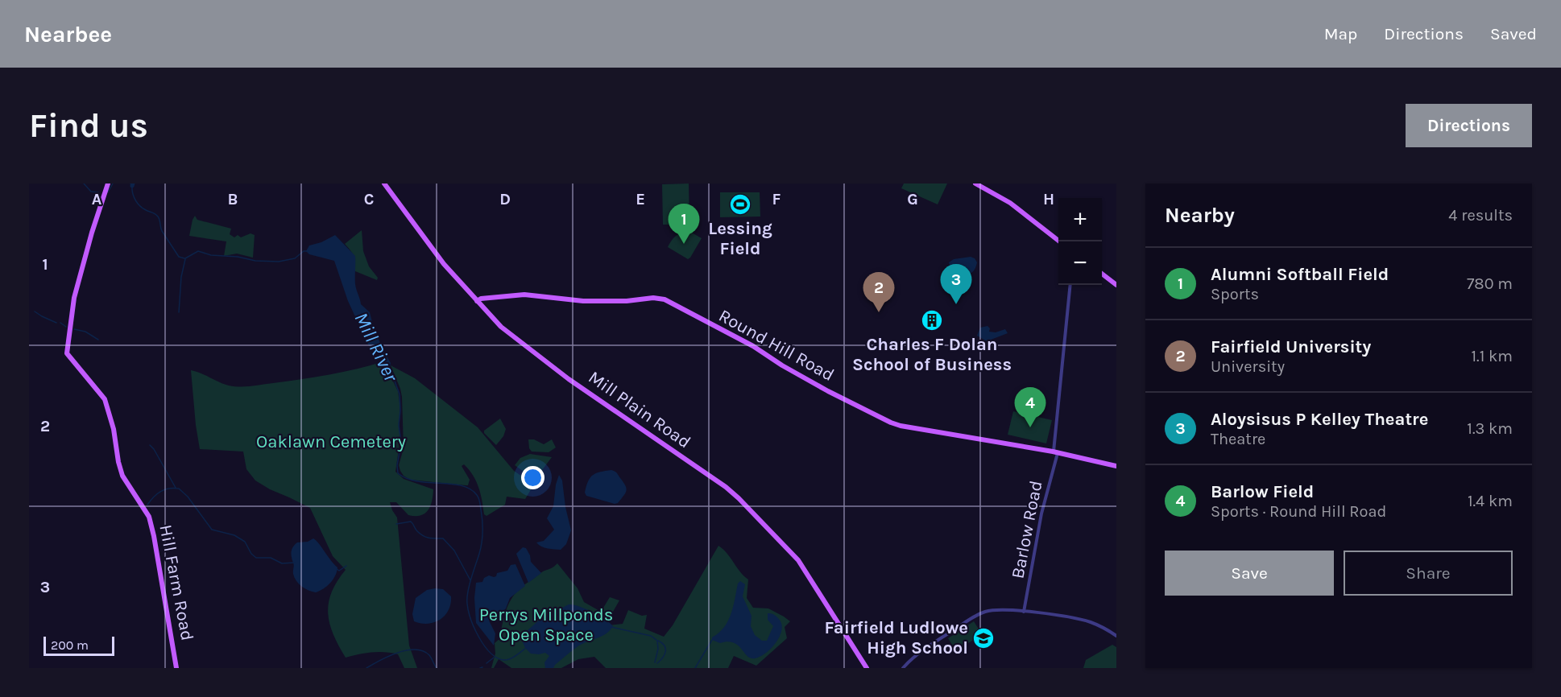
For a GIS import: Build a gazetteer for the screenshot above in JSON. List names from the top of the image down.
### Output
{
  "streets": {
    "main road": ["Round Hill Road", "Mill Plain Road", "Hill Farm Road"],
    "street": ["Barlow Road"]
  },
  "crossings": [
    ["Round Hill Road", "Mill Plain Road"],
    ["Round Hill Road", "Barlow Road"]
  ],
  "water": ["Mill River"],
  "parks": ["Oaklawn Cemetery", "Perrys Millponds Open Space"],
  "places": {
    "sports": ["Lessing Field"],
    "building": ["Charles F Dolan School of Business"],
    "school or university": ["Fairfield Ludlowe High School"]
  },
  "scale_bar": "200 m",
  "page": {
    "header": "Nearbee",
    "nav": ["Map", "Directions", "Saved"],
    "buttons": [
      "Directions",
      ["Save", "Share"]
    ],
    "title": "Find us",
    "heading": ["Nearby", "4 results"],
    "map_buttons": ["+", "−"],
    "pins": [
      "1",
      "3",
      "2",
      "4"
    ],
    "list": [
      {
        "mark": "1",
        "name": "Alumni Softball Field",
        "note": "Sports",
        "value": "780 m"
      },
      {
        "mark": "2",
        "name": "Fairfield University",
        "note": "University",
        "value": "1.1 km"
      },
      {
        "mark": "3",
        "name": "Aloysisus P Kelley Theatre",
        "note": "Theatre",
        "value": "1.3 km"
      },
      {
        "mark": "4",
        "name": "Barlow Field",
        "note": "Sports · Round Hill Road",
        "value": "1.4 km"
      }
    ],
    "scale": "200 m"
  },
  "grid": {
    "columns": [
      "A",
      "B",
      "C",
      "D",
      "E",
      "F",
      "G",
      "H"
    ],
    "rows": ["1", "2", "3"]
  }
}
